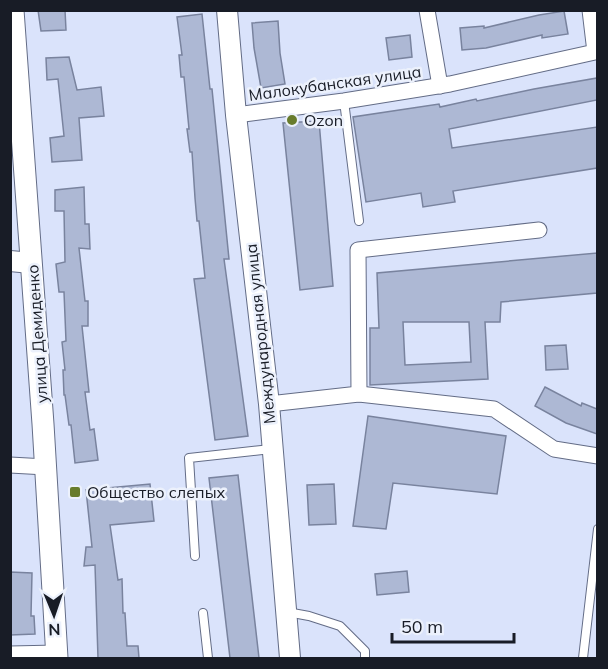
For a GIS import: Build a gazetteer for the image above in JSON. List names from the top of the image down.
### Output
{
  "streets": {
    "main road": ["улица Демиденко"],
    "street": ["Малокубанская улица", "Международная улица"]
  },
  "crossings": [
    ["Малокубанская улица", "Международная улица"]
  ],
  "places": {
    "other": ["Ozon"],
    "transit": ["Общество слепых"]
  },
  "scale_bar": "50 m",
  "north": "bottom"
}
